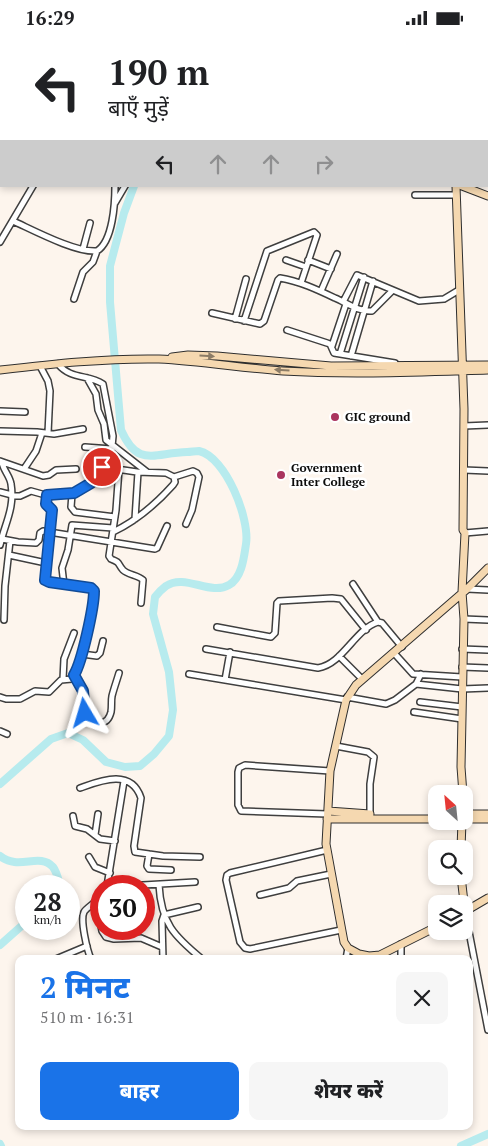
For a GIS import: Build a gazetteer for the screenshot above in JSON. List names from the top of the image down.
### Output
{
  "places": ["GIC ground", "Government Inter College"],
  "north": "top left",
  "page": {
    "status": "16:29",
    "turn": ["190 m", "बाएँ मुड़ें"],
    "speed": "28 km/h",
    "limit": "30",
    "heading": ["2 मिनट", "510 m · 16:31"],
    "buttons": ["बाहर", "शेयर करें"]
  }
}
